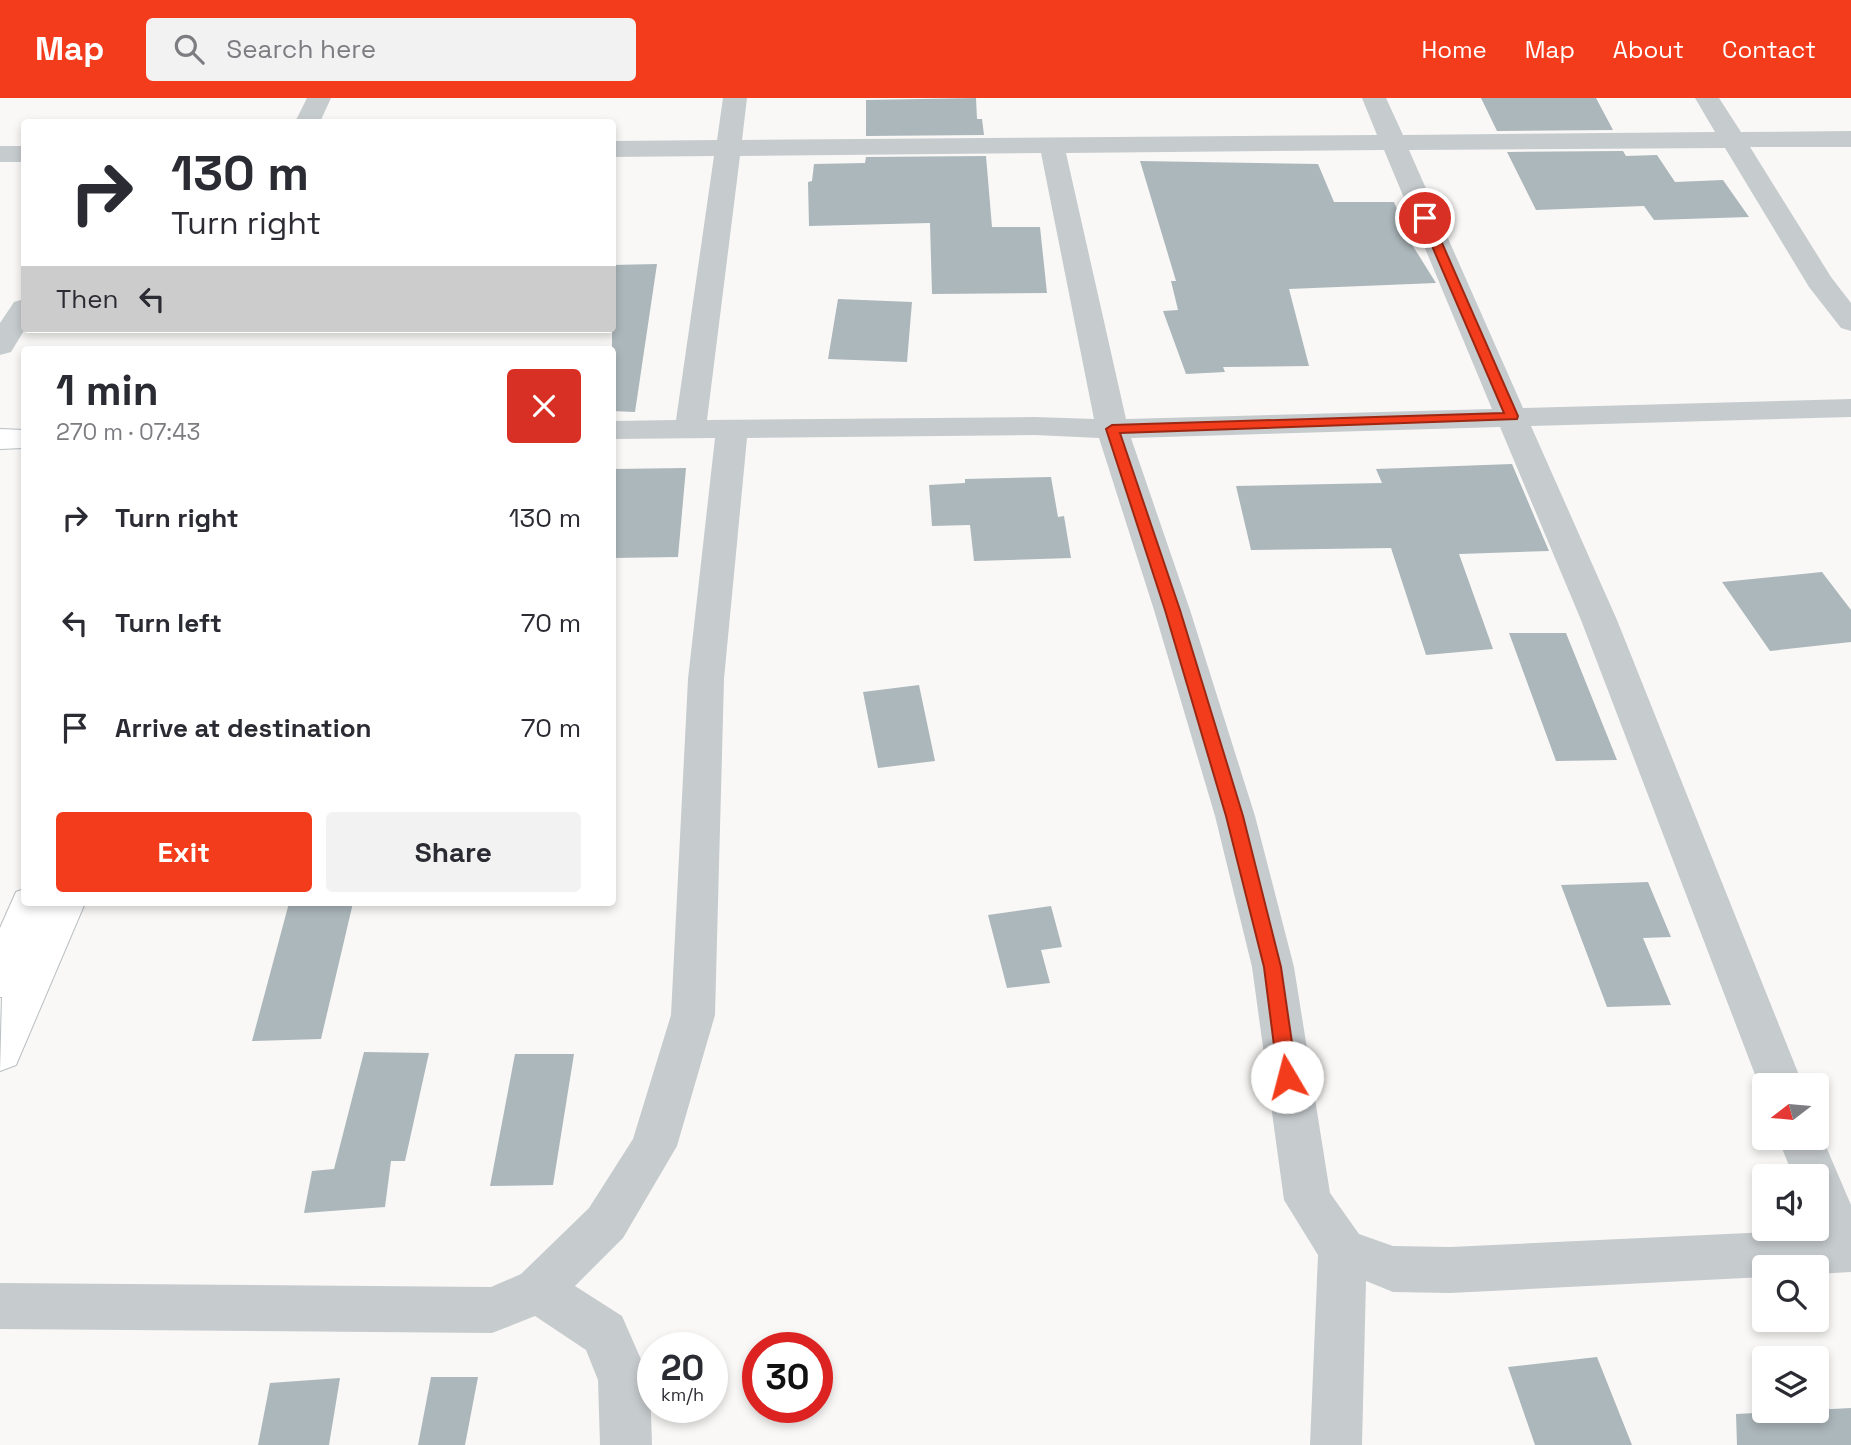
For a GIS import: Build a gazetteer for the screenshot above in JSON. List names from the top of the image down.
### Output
{
  "north": "left",
  "page": {
    "header": "Map",
    "search": "Search here",
    "nav": [
      "Home",
      "Map",
      "About",
      "Contact"
    ],
    "turn": ["130 m", "Turn right"],
    "then": "Then",
    "heading": ["1 min", "270 m · 07:43"],
    "list": [
      {
        "name": "Turn right",
        "value": "130 m"
      },
      {
        "name": "Turn left",
        "value": "70 m"
      },
      {
        "name": "Arrive at destination",
        "value": "70 m"
      }
    ],
    "buttons": ["Exit", "Share"],
    "speed": "20 km/h",
    "limit": "30"
  }
}
